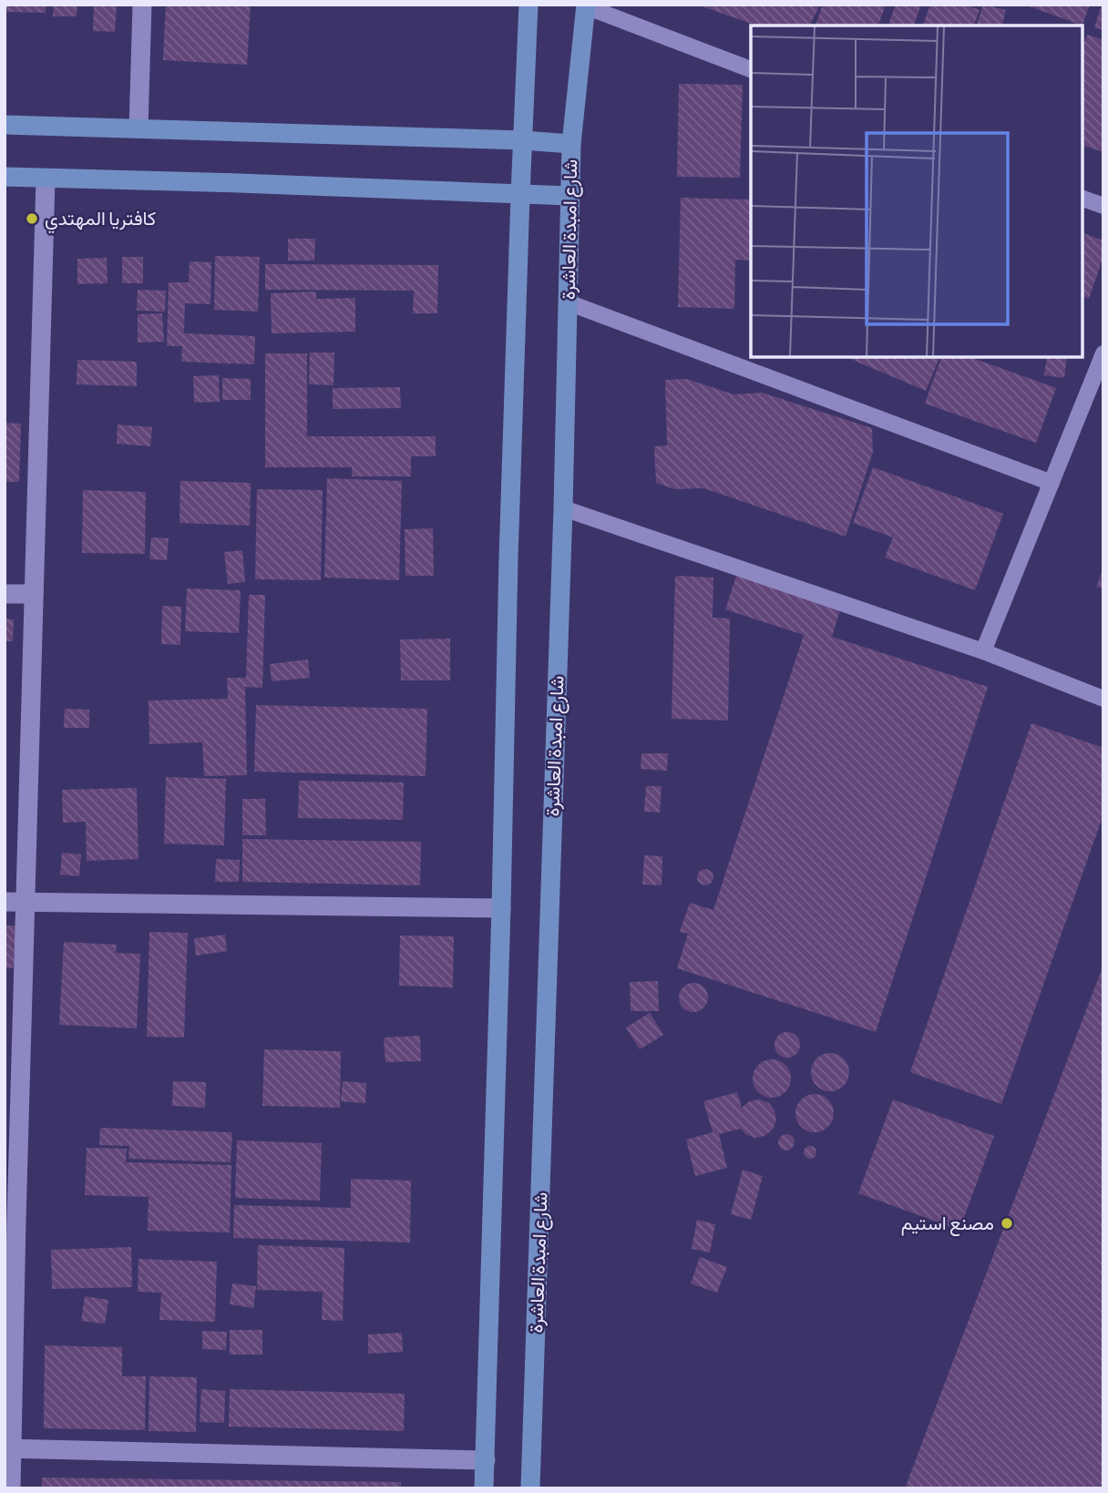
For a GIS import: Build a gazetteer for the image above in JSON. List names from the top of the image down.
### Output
{
  "streets": {
    "main road": ["شارع امبدة العاشرة"]
  },
  "places": ["كافتريا المهتدي", "مصنع استيم"]
}
